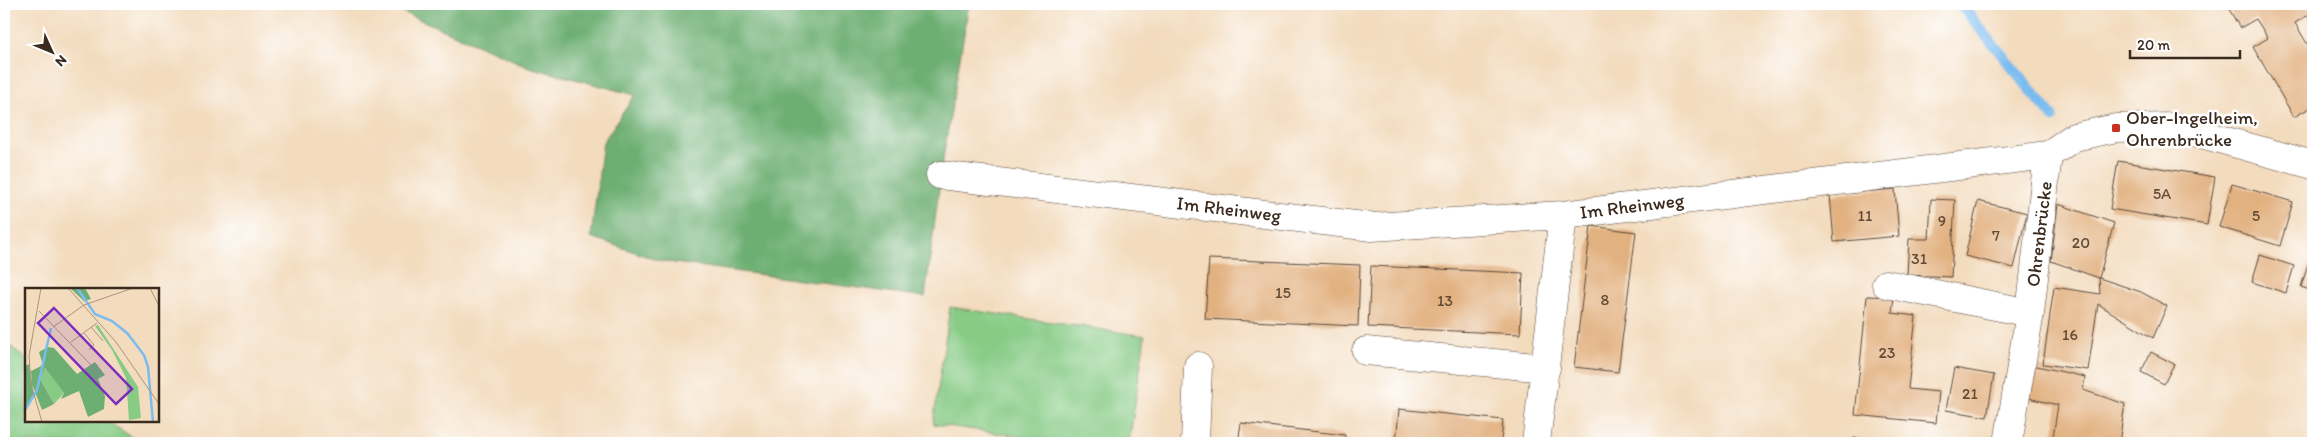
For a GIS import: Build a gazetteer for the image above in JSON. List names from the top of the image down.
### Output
{
  "streets": {
    "street": ["Im Rheinweg", "Ohrenbrücke"]
  },
  "crossings": [
    ["Im Rheinweg", "Ohrenbrücke"]
  ],
  "places": {
    "transit": ["Ober-Ingelheim, Ohrenbrücke"]
  },
  "house_numbers": [
    "5A",
    "11",
    "5",
    "9",
    "7",
    "20",
    "31",
    "15",
    "8",
    "13",
    "16",
    "23",
    "21"
  ],
  "scale_bar": "20 m",
  "north": "bottom right"
}
